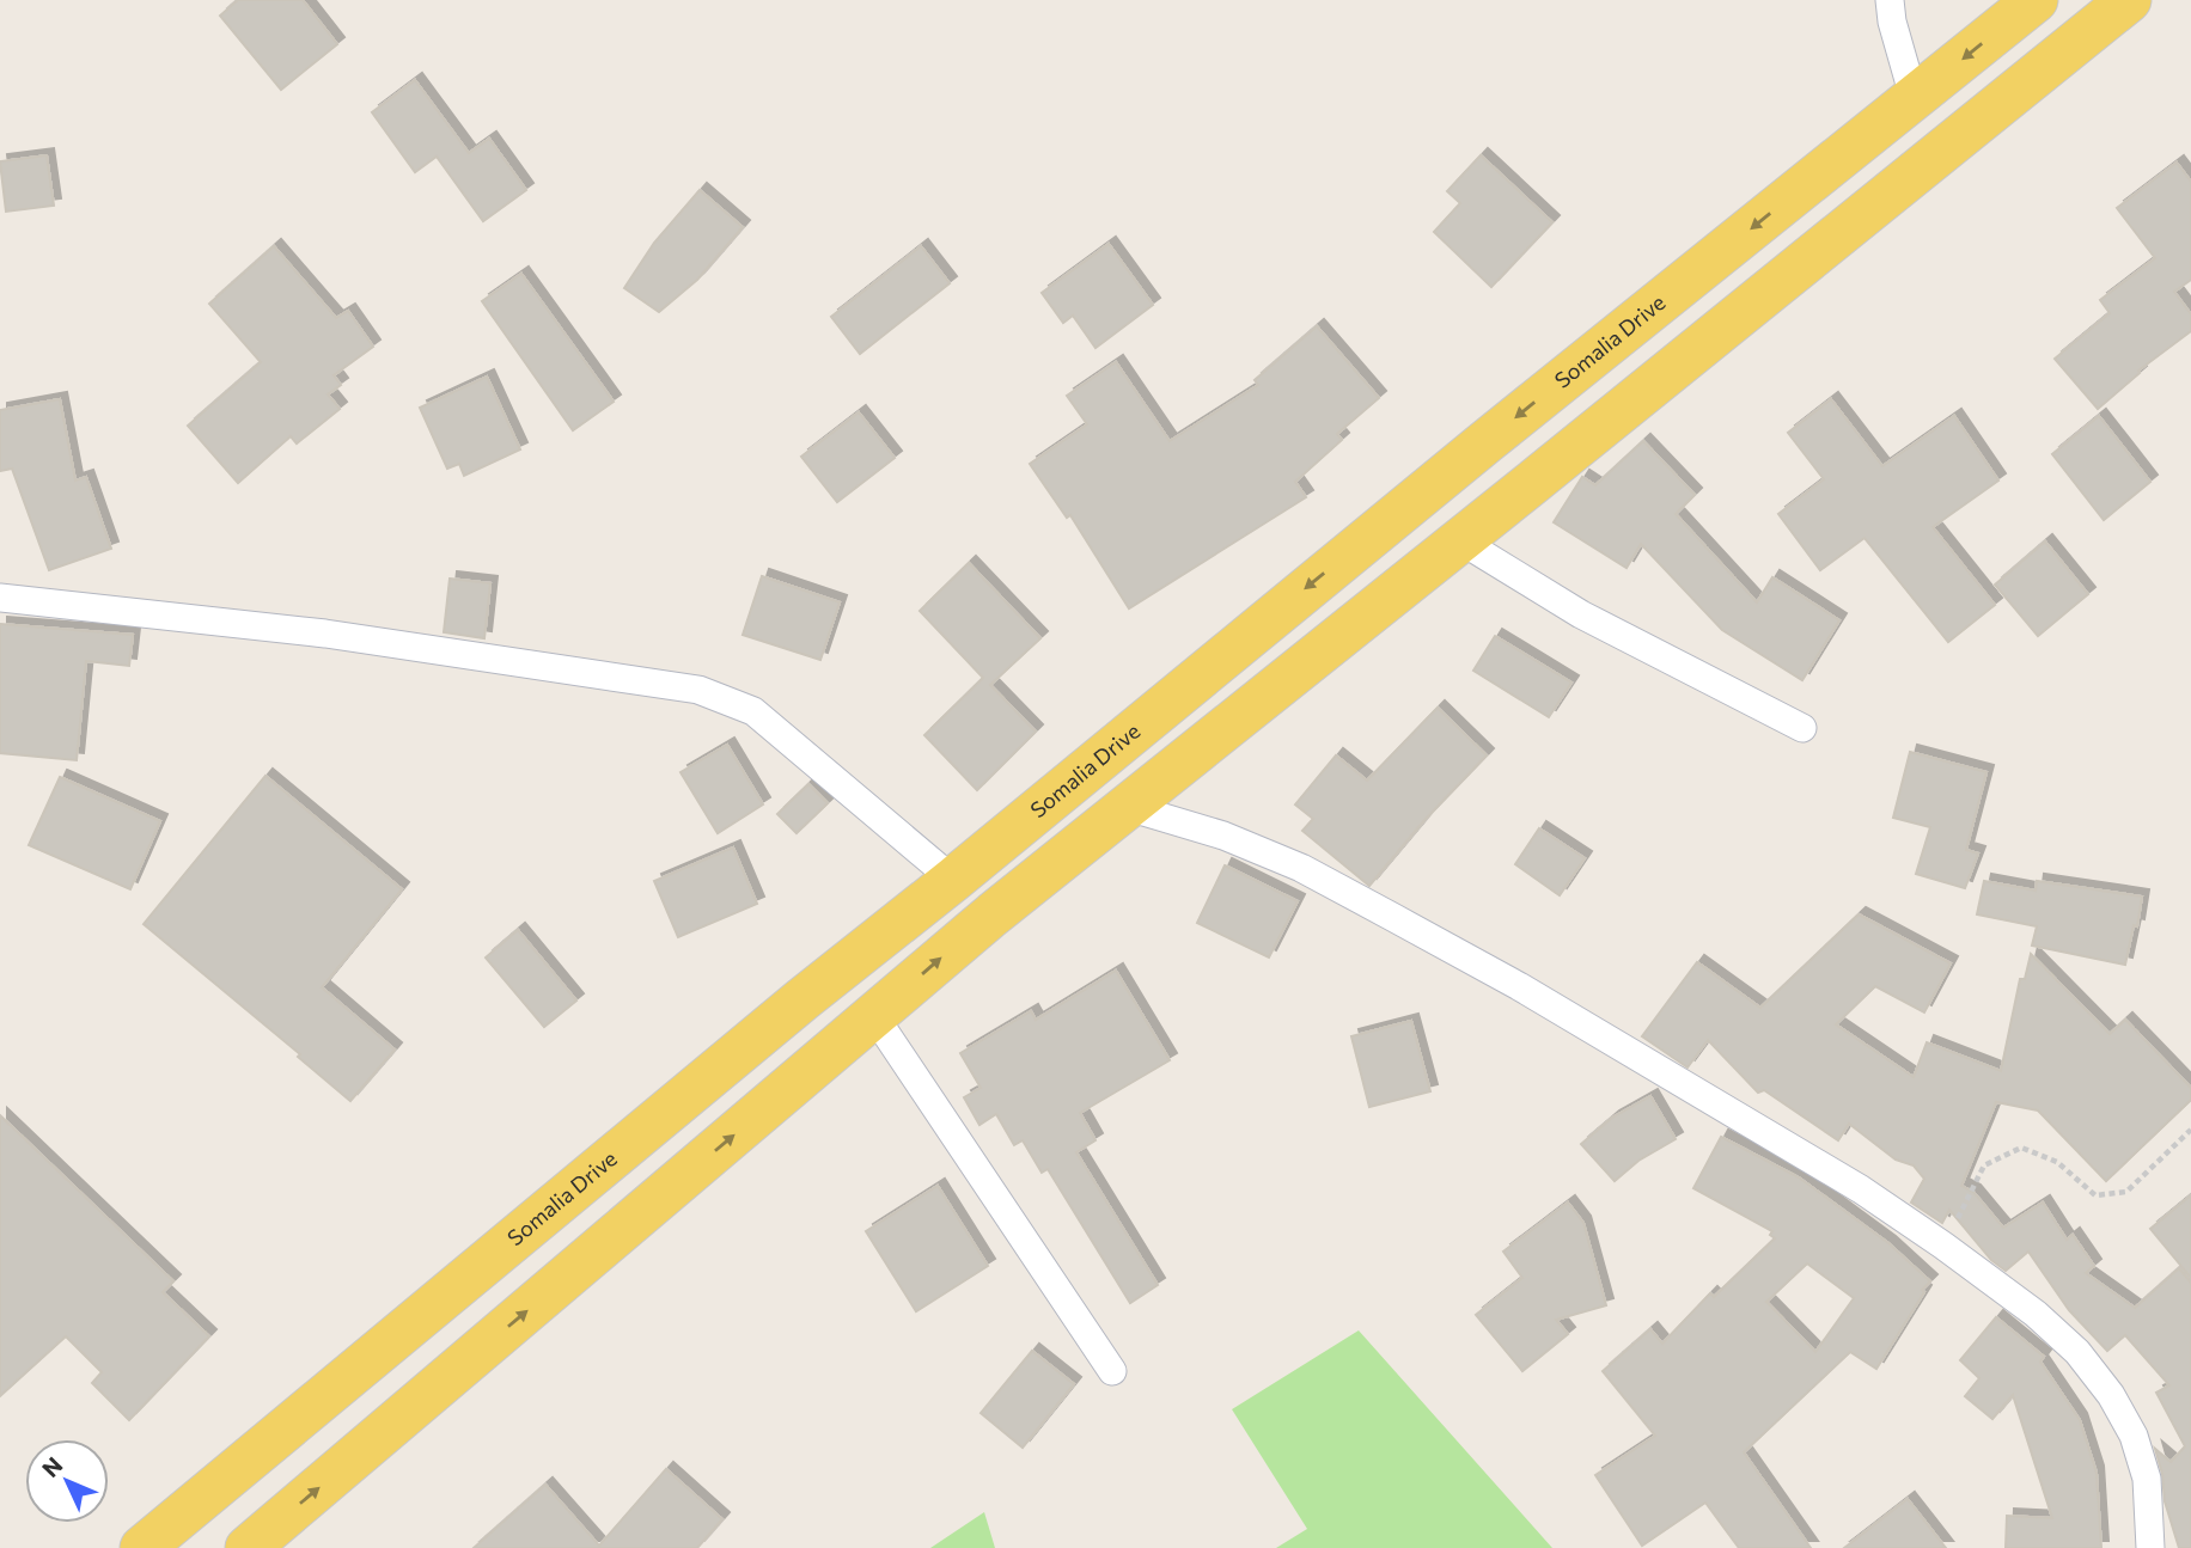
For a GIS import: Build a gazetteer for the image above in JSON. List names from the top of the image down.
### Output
{
  "streets": {
    "main road": ["Somalia Drive"]
  },
  "north": "top left"
}
